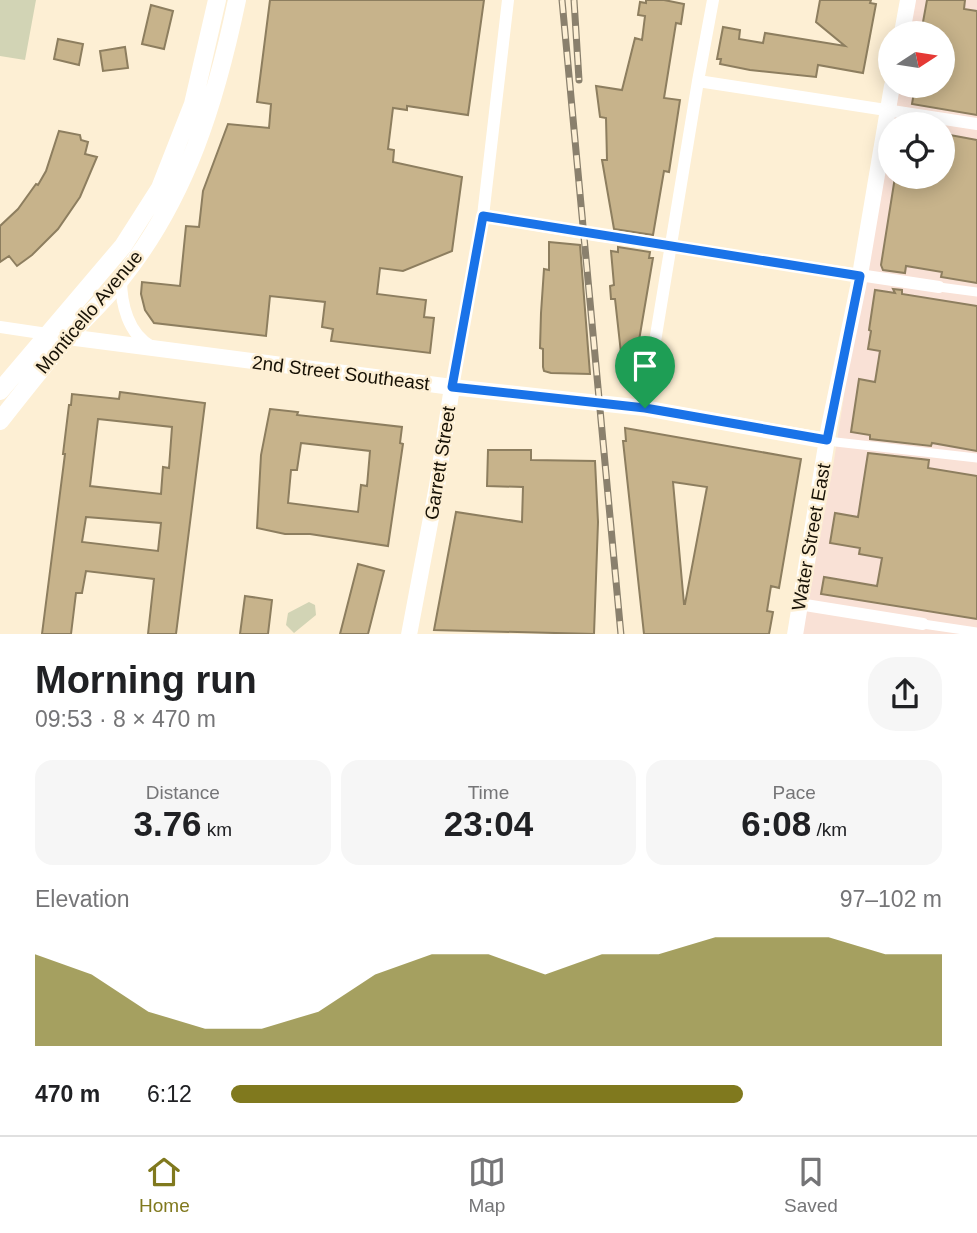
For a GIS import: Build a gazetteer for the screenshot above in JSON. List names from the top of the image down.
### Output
{
  "streets": {
    "main road": ["Monticello Avenue"],
    "street": ["2nd Street Southeast", "Garrett Street", "Water Street East"]
  },
  "crossings": [
    ["Monticello Avenue", "2nd Street Southeast"],
    ["2nd Street Southeast", "Garrett Street"],
    ["2nd Street Southeast", "Water Street East"]
  ],
  "north": "right",
  "page": {
    "heading": ["Morning run", "09:53 · 8 × 470 m"],
    "stats": [
      ["Distance", "3.76 km"],
      ["Time", "23:04"],
      ["Pace", "6:08 /km"]
    ],
    "chart": ["Elevation", "97–102 m"],
    "list": [
      {
        "name": "470 m",
        "note": "6:12"
      }
    ],
    "tabs": ["Home", "Map", "Saved"]
  }
}
